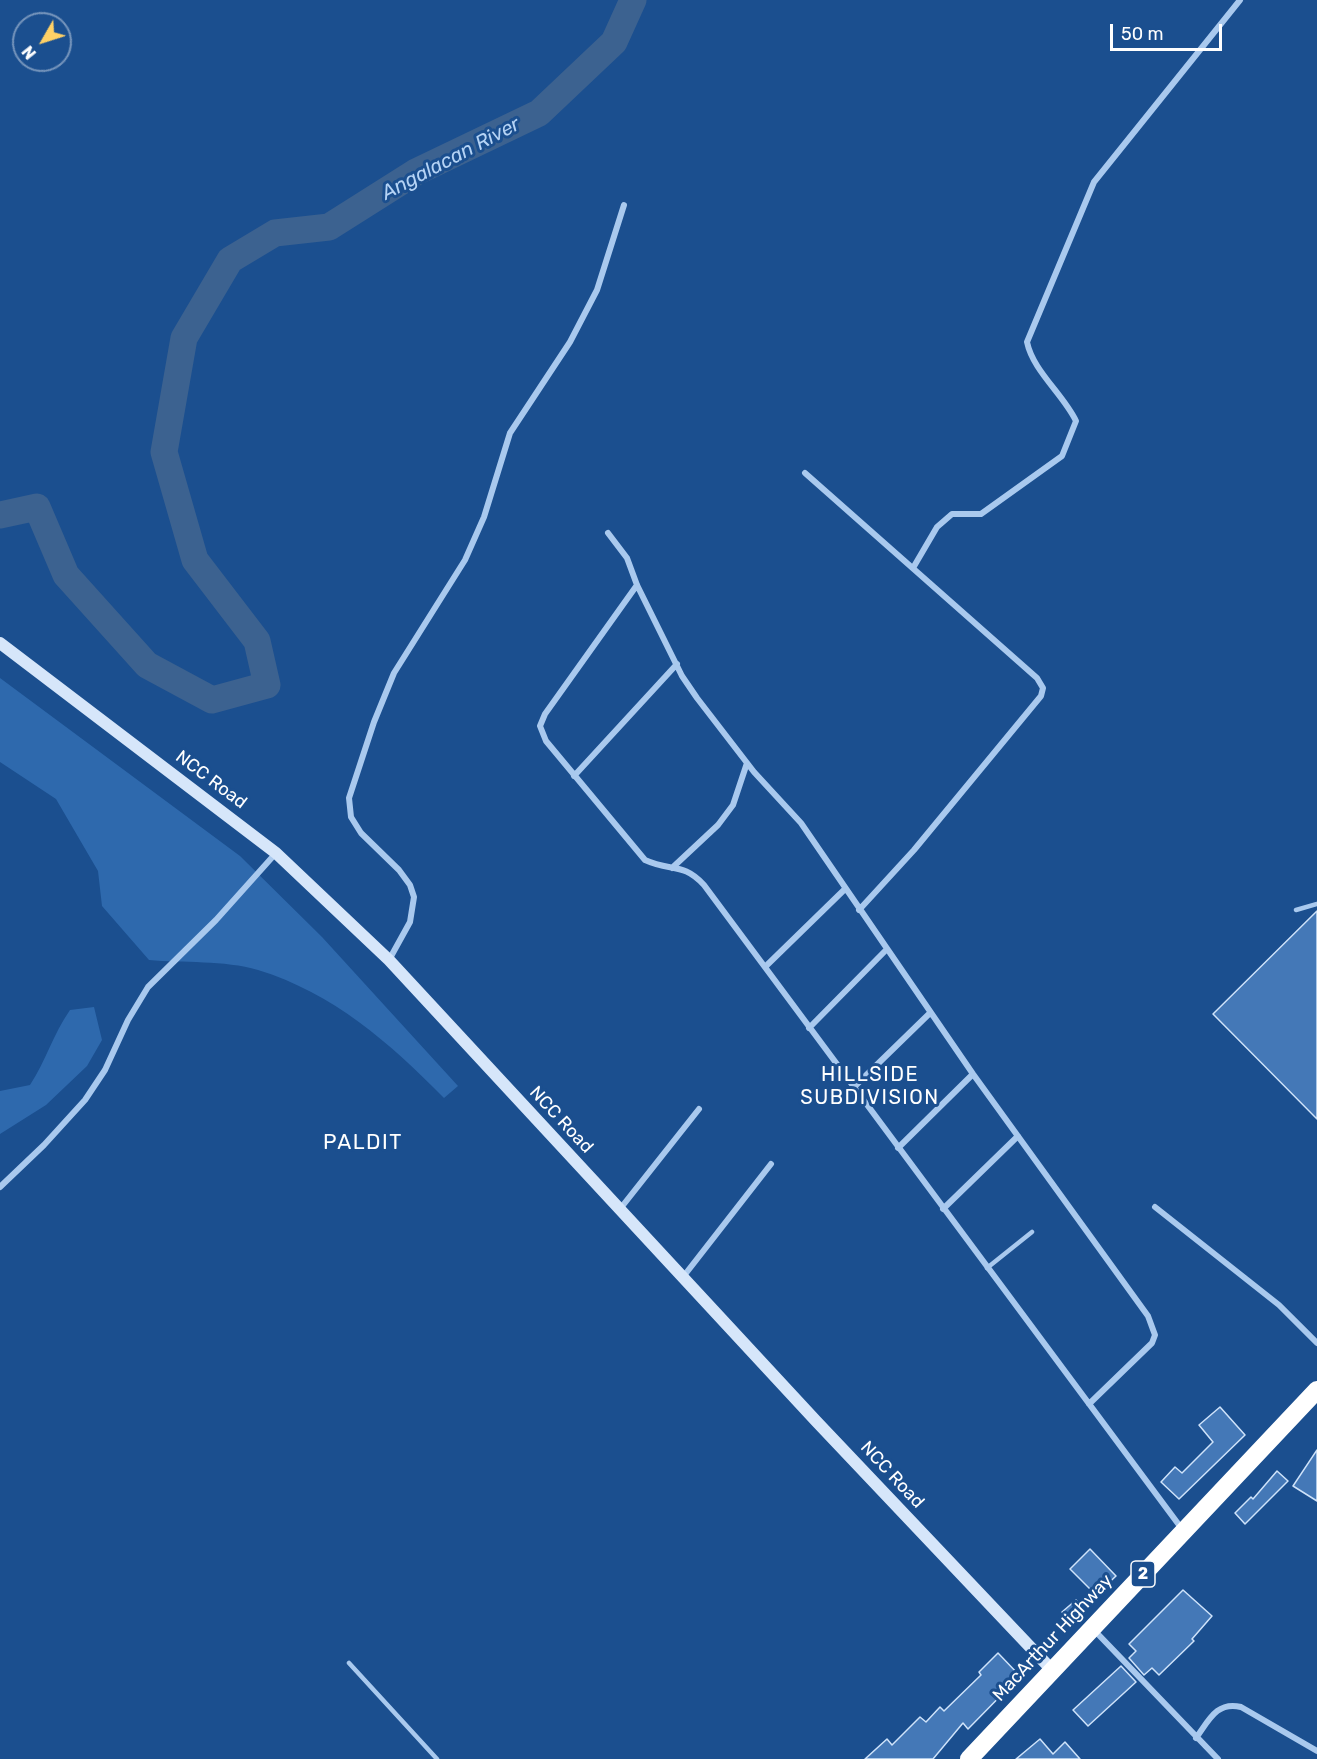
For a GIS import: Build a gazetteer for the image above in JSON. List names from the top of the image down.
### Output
{
  "streets": {
    "highway": ["2", "MacArthur Highway"],
    "street": ["NCC Road"]
  },
  "crossings": [
    ["NCC Road", "MacArthur Highway"]
  ],
  "districts": ["HILLSIDE SUBDIVISION", "PALDIT"],
  "water": ["Angalacan River"],
  "scale_bar": "50 m",
  "north": "bottom left"
}
